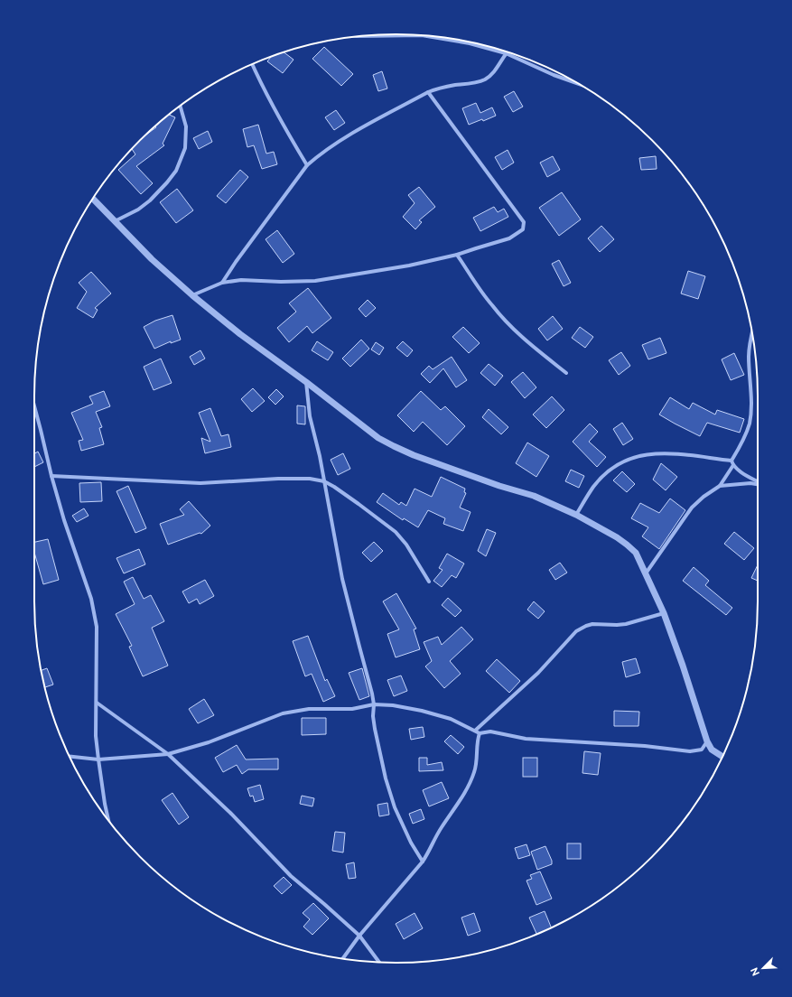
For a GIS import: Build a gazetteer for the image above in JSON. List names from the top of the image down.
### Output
{
  "north": "bottom left"
}
